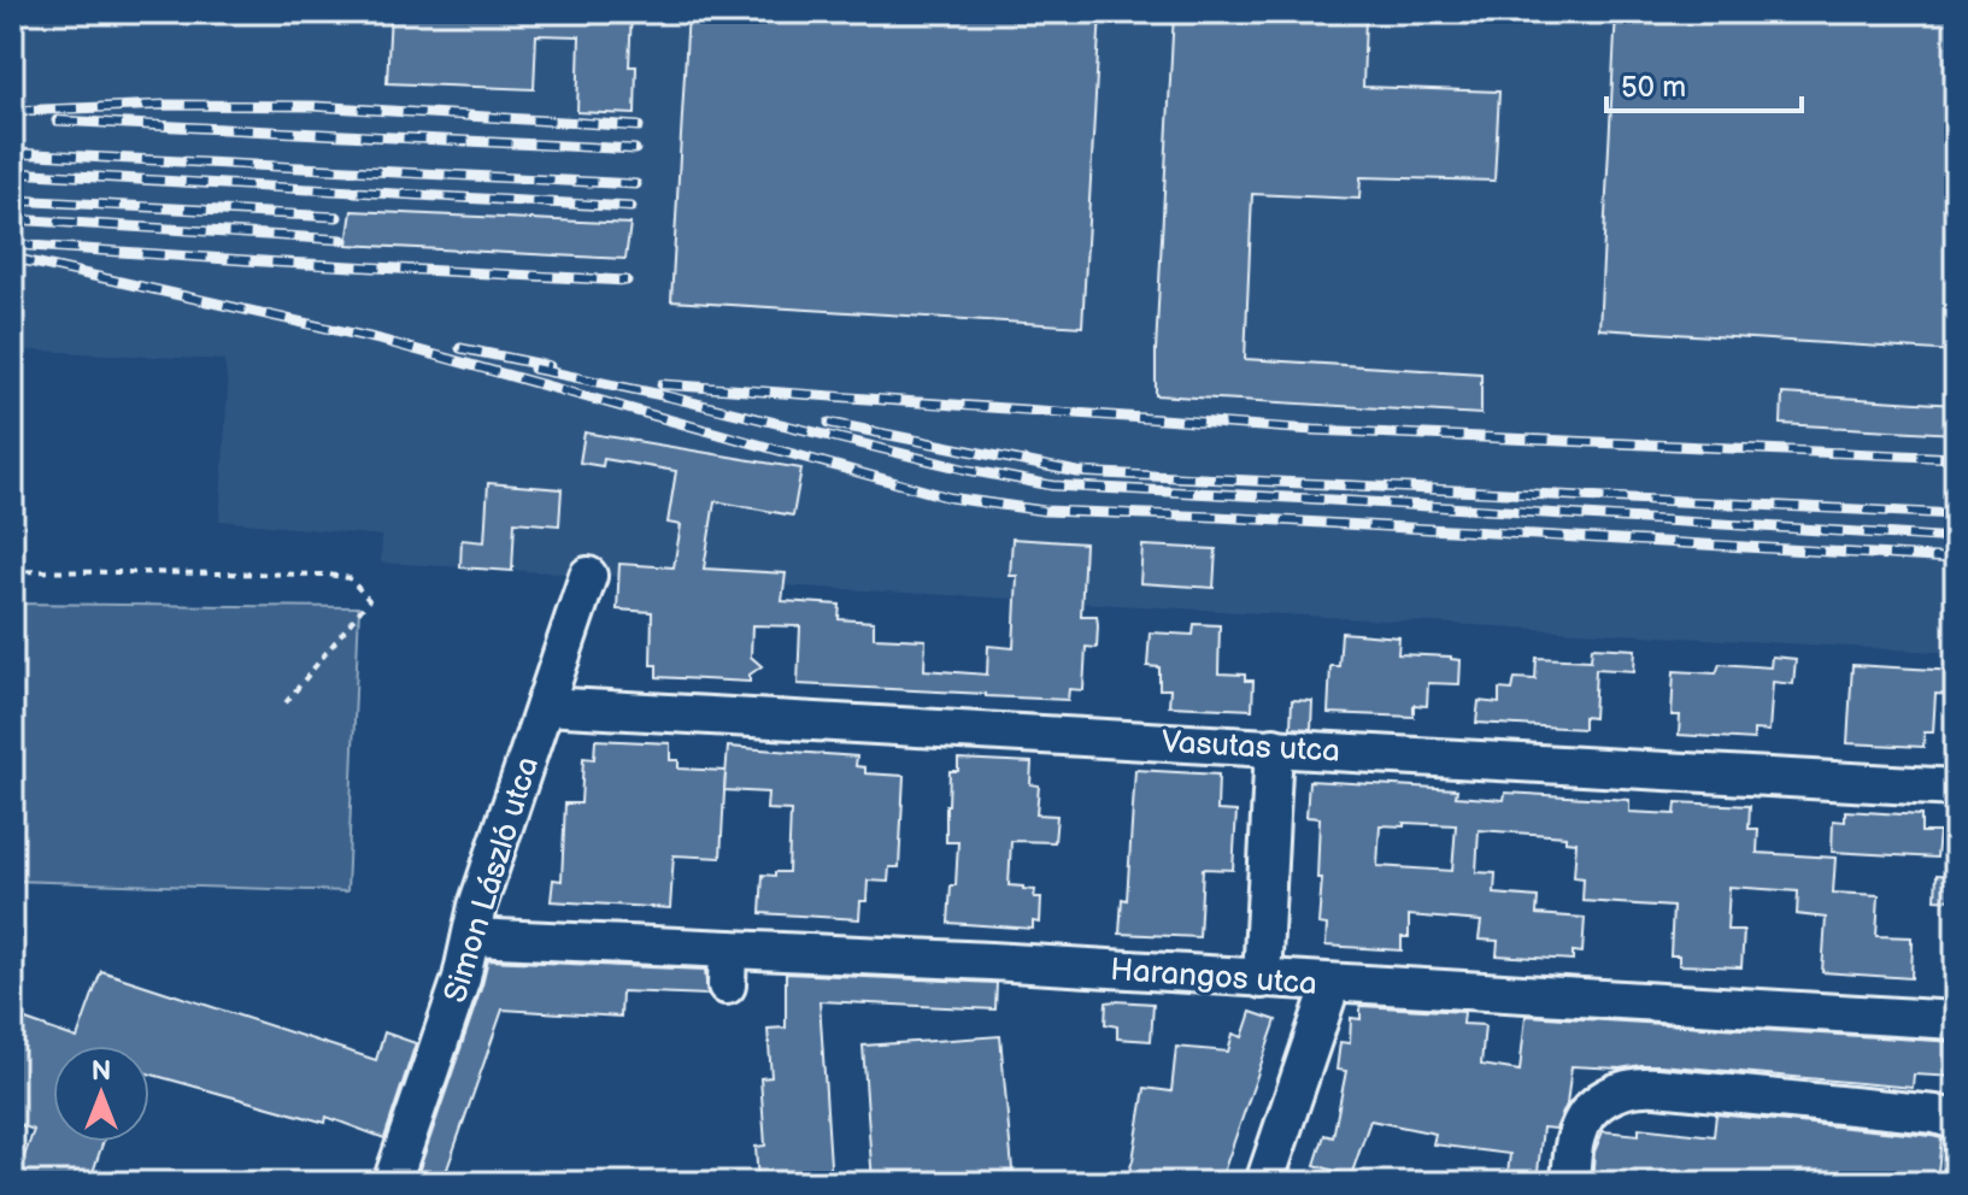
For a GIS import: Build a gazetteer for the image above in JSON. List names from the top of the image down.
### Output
{
  "streets": {
    "street": ["Vasutas utca", "Simon László utca", "Harangos utca"]
  },
  "crossings": [
    ["Vasutas utca", "Simon László utca"],
    ["Simon László utca", "Harangos utca"]
  ],
  "scale_bar": "50 m",
  "north": "top"
}
